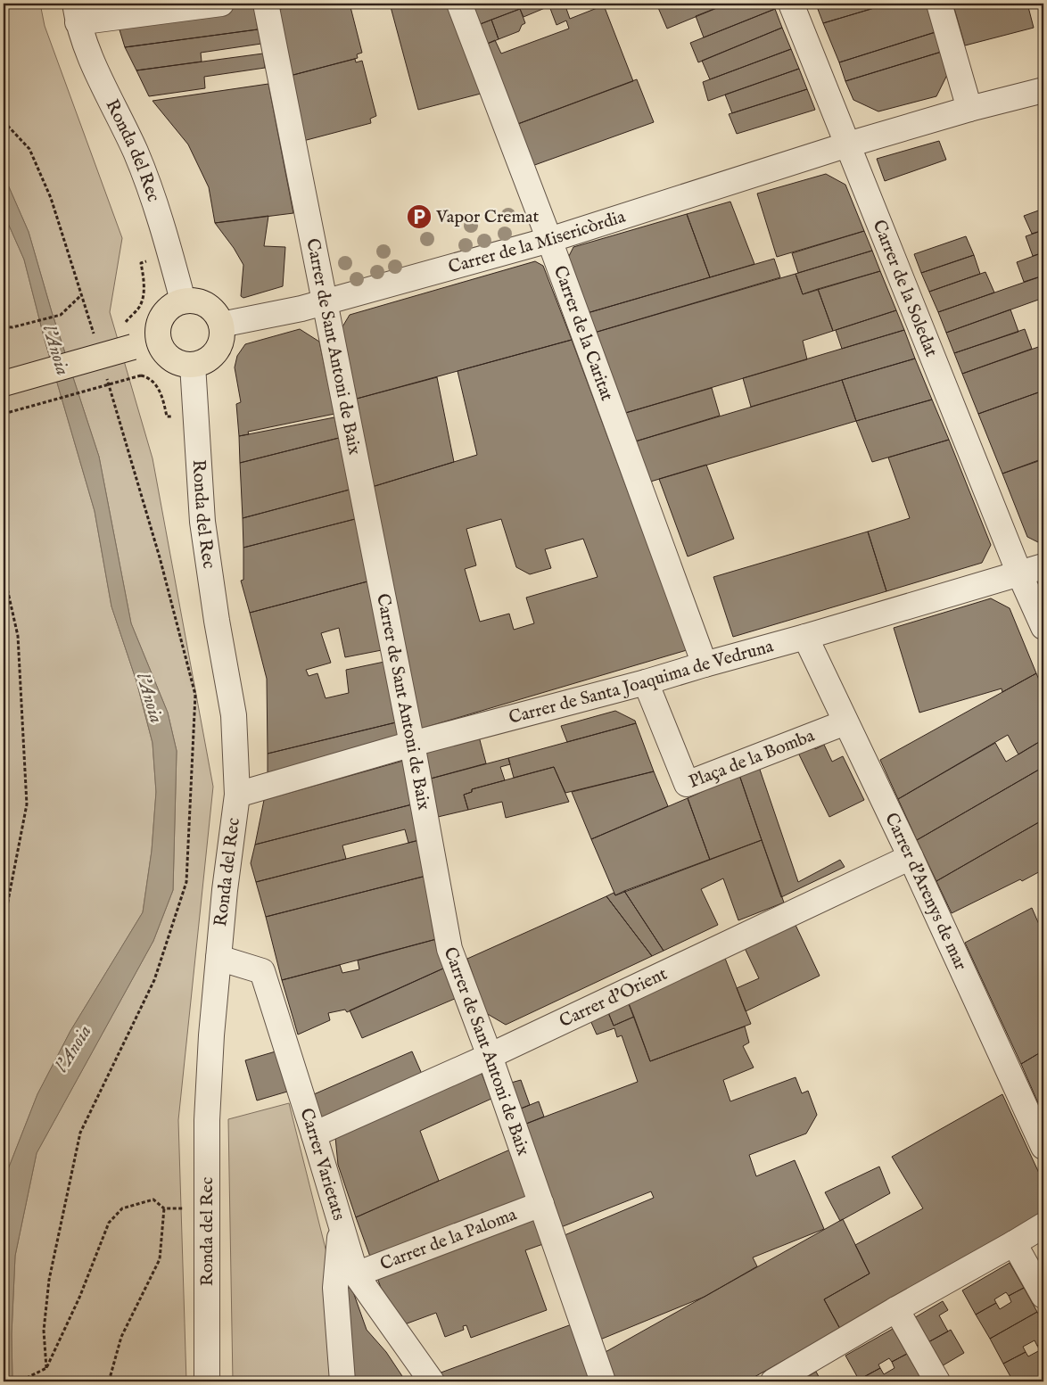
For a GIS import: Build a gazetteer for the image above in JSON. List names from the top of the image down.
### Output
{
  "streets": {
    "street": [
      "Ronda del Rec",
      "Carrer de la Misericòrdia",
      "Carrer de la Soledat",
      "Carrer de la Caritat",
      "Carrer de Sant Antoni de Baix",
      "Carrer de Santa Joaquima de Vedruna",
      "Plaça de la Bomba",
      "Carrer d'Arenys de mar",
      "Carrer d'Orient",
      "Carrer Varietats",
      "Carrer de la Paloma"
    ]
  },
  "crossings": [
    ["Ronda del Rec", "Carrer de la Misericòrdia"],
    ["Ronda del Rec", "Carrer de Santa Joaquima de Vedruna"],
    ["Ronda del Rec", "Carrer Varietats"],
    ["Carrer de la Misericòrdia", "Carrer de la Soledat"],
    ["Carrer de la Misericòrdia", "Carrer de la Caritat"],
    ["Carrer de la Misericòrdia", "Carrer de Sant Antoni de Baix"],
    ["Carrer de la Soledat", "Carrer de Santa Joaquima de Vedruna"],
    ["Carrer de la Caritat", "Carrer de Santa Joaquima de Vedruna"],
    ["Carrer de Sant Antoni de Baix", "Carrer de Santa Joaquima de Vedruna"],
    ["Carrer de Sant Antoni de Baix", "Carrer d'Orient"],
    ["Carrer de Sant Antoni de Baix", "Carrer de la Paloma"],
    ["Carrer de Santa Joaquima de Vedruna", "Plaça de la Bomba"],
    ["Carrer de Santa Joaquima de Vedruna", "Carrer d'Arenys de mar"],
    ["Plaça de la Bomba", "Carrer d'Arenys de mar"],
    ["Carrer d'Arenys de mar", "Carrer d'Orient"],
    ["Carrer d'Orient", "Carrer Varietats"],
    ["Carrer Varietats", "Carrer de la Paloma"]
  ],
  "water": ["l'Anoia"],
  "places": {
    "parking": ["Vapor Cremat"]
  }
}
